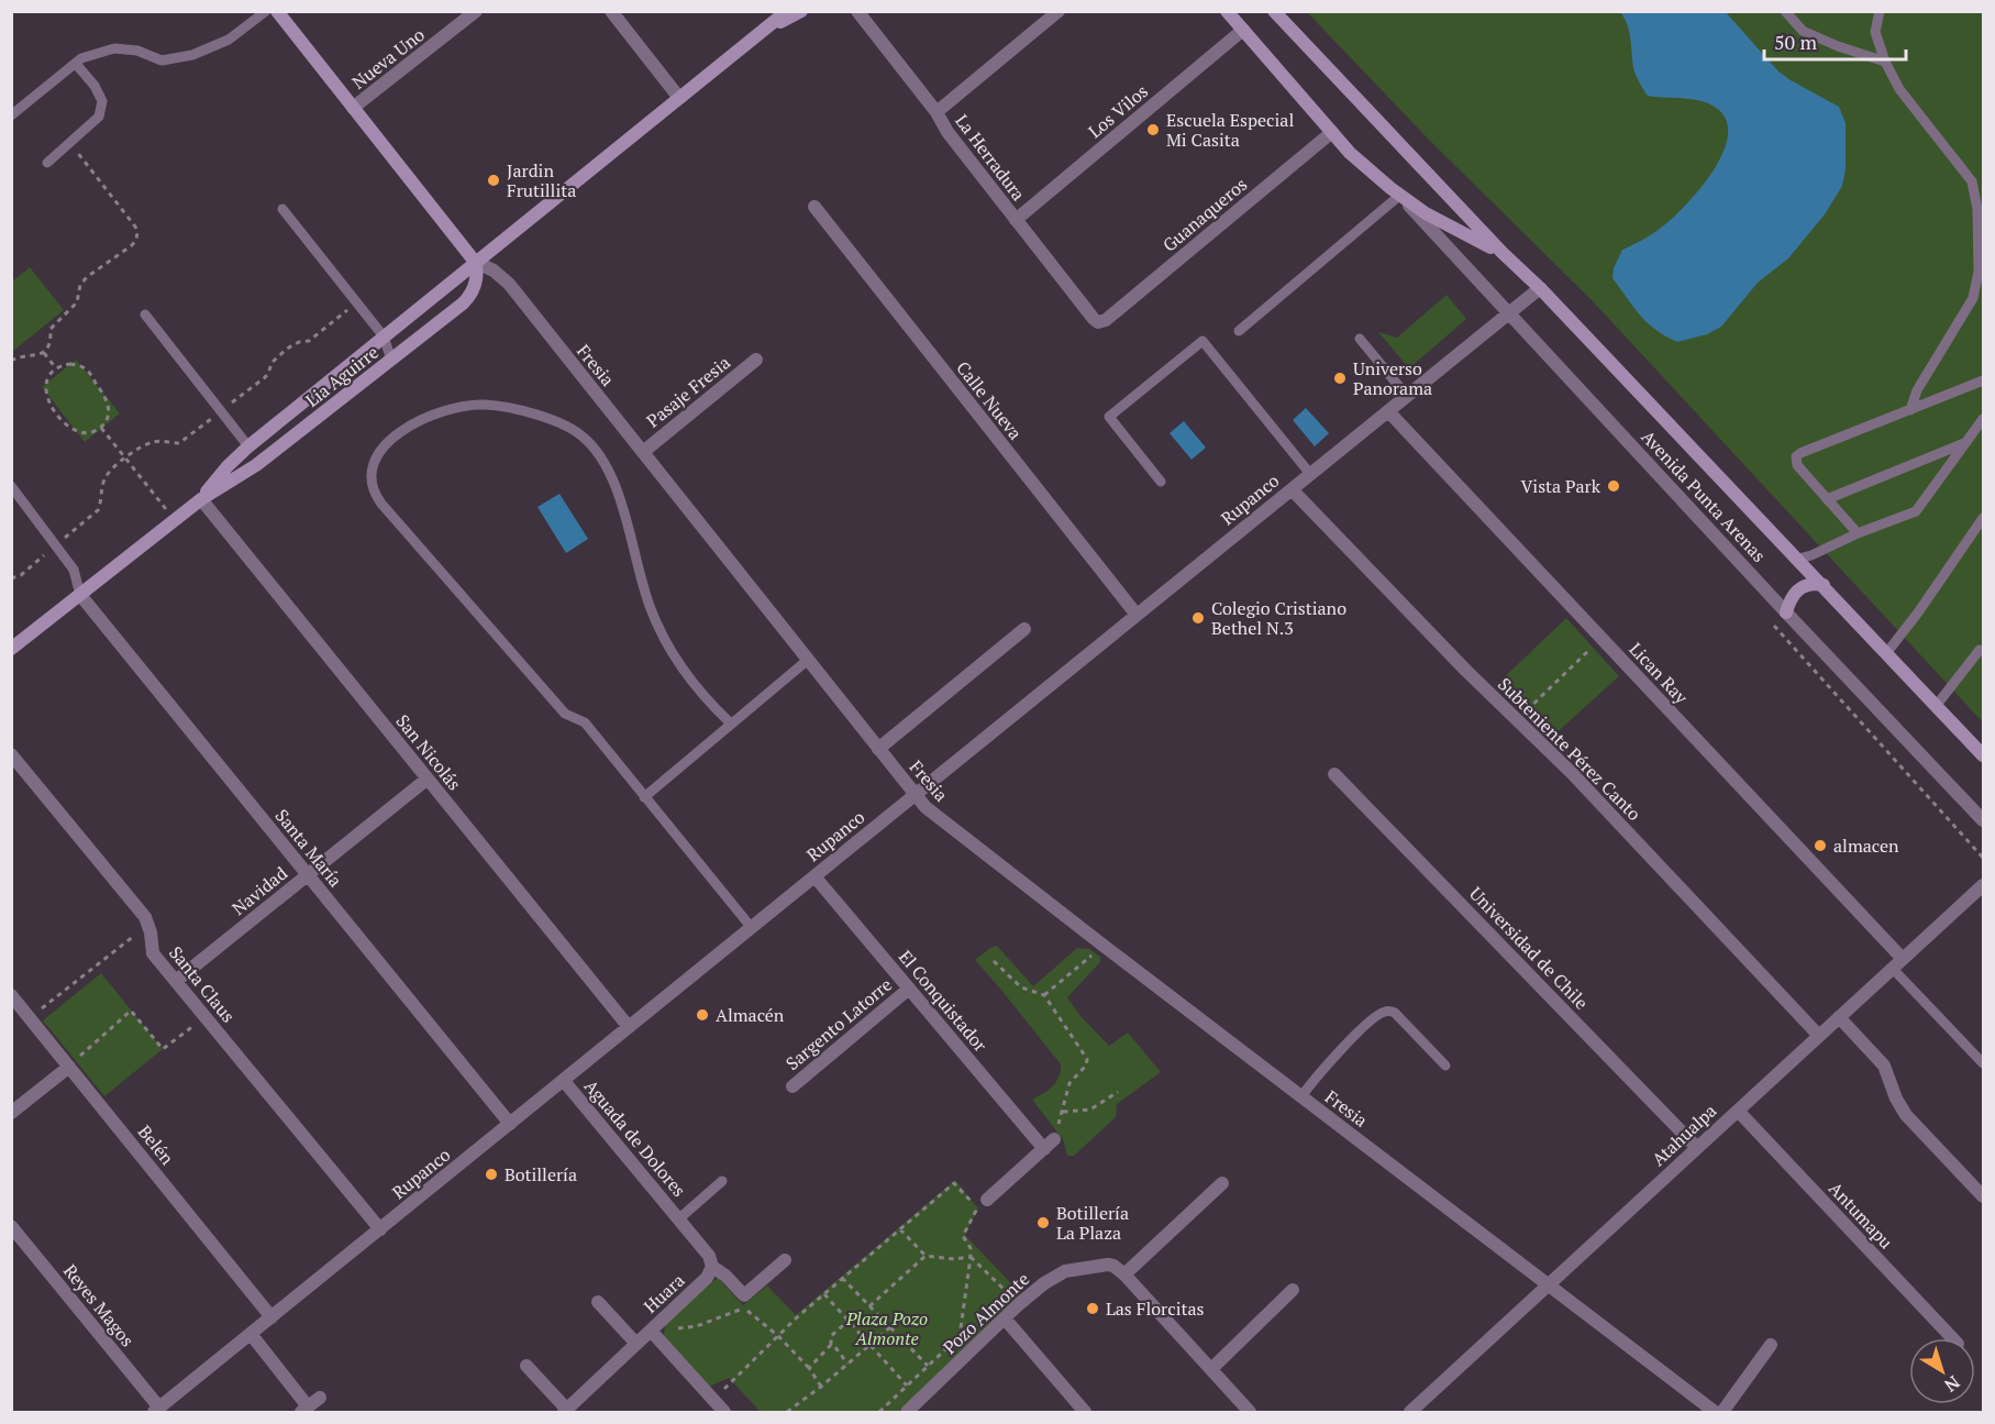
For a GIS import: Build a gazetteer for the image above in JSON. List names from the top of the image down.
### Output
{
  "streets": {
    "main road": ["Fresia", "Lia Aguirre", "Avenida Punta Arenas"],
    "street": [
      "Nueva Uno",
      "Los Vilos",
      "La Herradura",
      "Guanaqueros",
      "Pasaje Fresia",
      "Calle Nueva",
      "Rupanco",
      "Lican Ray",
      "Subteniente Pérez Canto",
      "San Nicolás",
      "Santa María",
      "Navidad",
      "Universidad de Chile",
      "Santa Claus",
      "El Conquistador",
      "Sargento Latorre",
      "Atahualpa",
      "Aguada de Dolores",
      "Belén",
      "Antumapu",
      "Huara",
      "Reyes Magos",
      "Pozo Almonte"
    ]
  },
  "crossings": [
    ["Nueva Uno", "Fresia"],
    ["Los Vilos", "La Herradura"],
    ["Los Vilos", "Avenida Punta Arenas"],
    ["La Herradura", "Guanaqueros"],
    ["Guanaqueros", "Avenida Punta Arenas"],
    ["Fresia", "Lia Aguirre"],
    ["Fresia", "Pasaje Fresia"],
    ["Fresia", "Rupanco"],
    ["Fresia", "Atahualpa"],
    ["Lia Aguirre", "San Nicolás"],
    ["Lia Aguirre", "Santa María"],
    ["Calle Nueva", "Rupanco"],
    ["Avenida Punta Arenas", "Rupanco"],
    ["Rupanco", "Lican Ray"],
    ["Rupanco", "Subteniente Pérez Canto"],
    ["Rupanco", "San Nicolás"],
    ["Rupanco", "Santa María"],
    ["Rupanco", "Santa Claus"],
    ["Rupanco", "El Conquistador"],
    ["Rupanco", "Aguada de Dolores"],
    ["Rupanco", "Belén"],
    ["Rupanco", "Reyes Magos"],
    ["Lican Ray", "Atahualpa"],
    ["Subteniente Pérez Canto", "Atahualpa"],
    ["San Nicolás", "Navidad"],
    ["Santa María", "Navidad"],
    ["Navidad", "Santa Claus"],
    ["Universidad de Chile", "Atahualpa"],
    ["El Conquistador", "Sargento Latorre"],
    ["Atahualpa", "Antumapu"],
    ["Aguada de Dolores", "Huara"]
  ],
  "parks": ["Plaza Pozo Almonte"],
  "places": [
    "Escuela Especial Mi Casita",
    "Jardin Frutillita",
    "Universo Panorama",
    "Vista Park",
    "Colegio Cristiano Bethel N.3",
    "almacen",
    "Almacén",
    "Botillería",
    "Botillería La Plaza",
    "Las Florcitas"
  ],
  "scale_bar": "50 m",
  "north": "bottom right"
}
